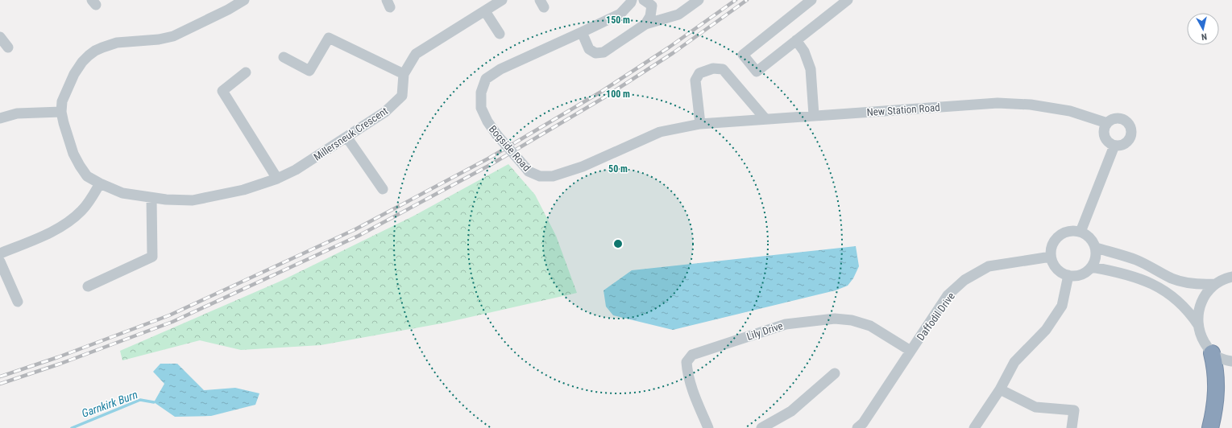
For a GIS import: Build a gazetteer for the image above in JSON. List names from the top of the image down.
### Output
{
  "streets": {
    "street": [
      "New Station Road",
      "Millersneuk Crescent",
      "Bogside Road",
      "Daffodil Drive",
      "Lily Drive"
    ]
  },
  "crossings": [
    ["New Station Road", "Bogside Road"],
    ["Daffodil Drive", "Lily Drive"]
  ],
  "water": ["Garnkirk Burn"],
  "north": "bottom",
  "rings": ["150 m", "100 m", "50 m"]
}
